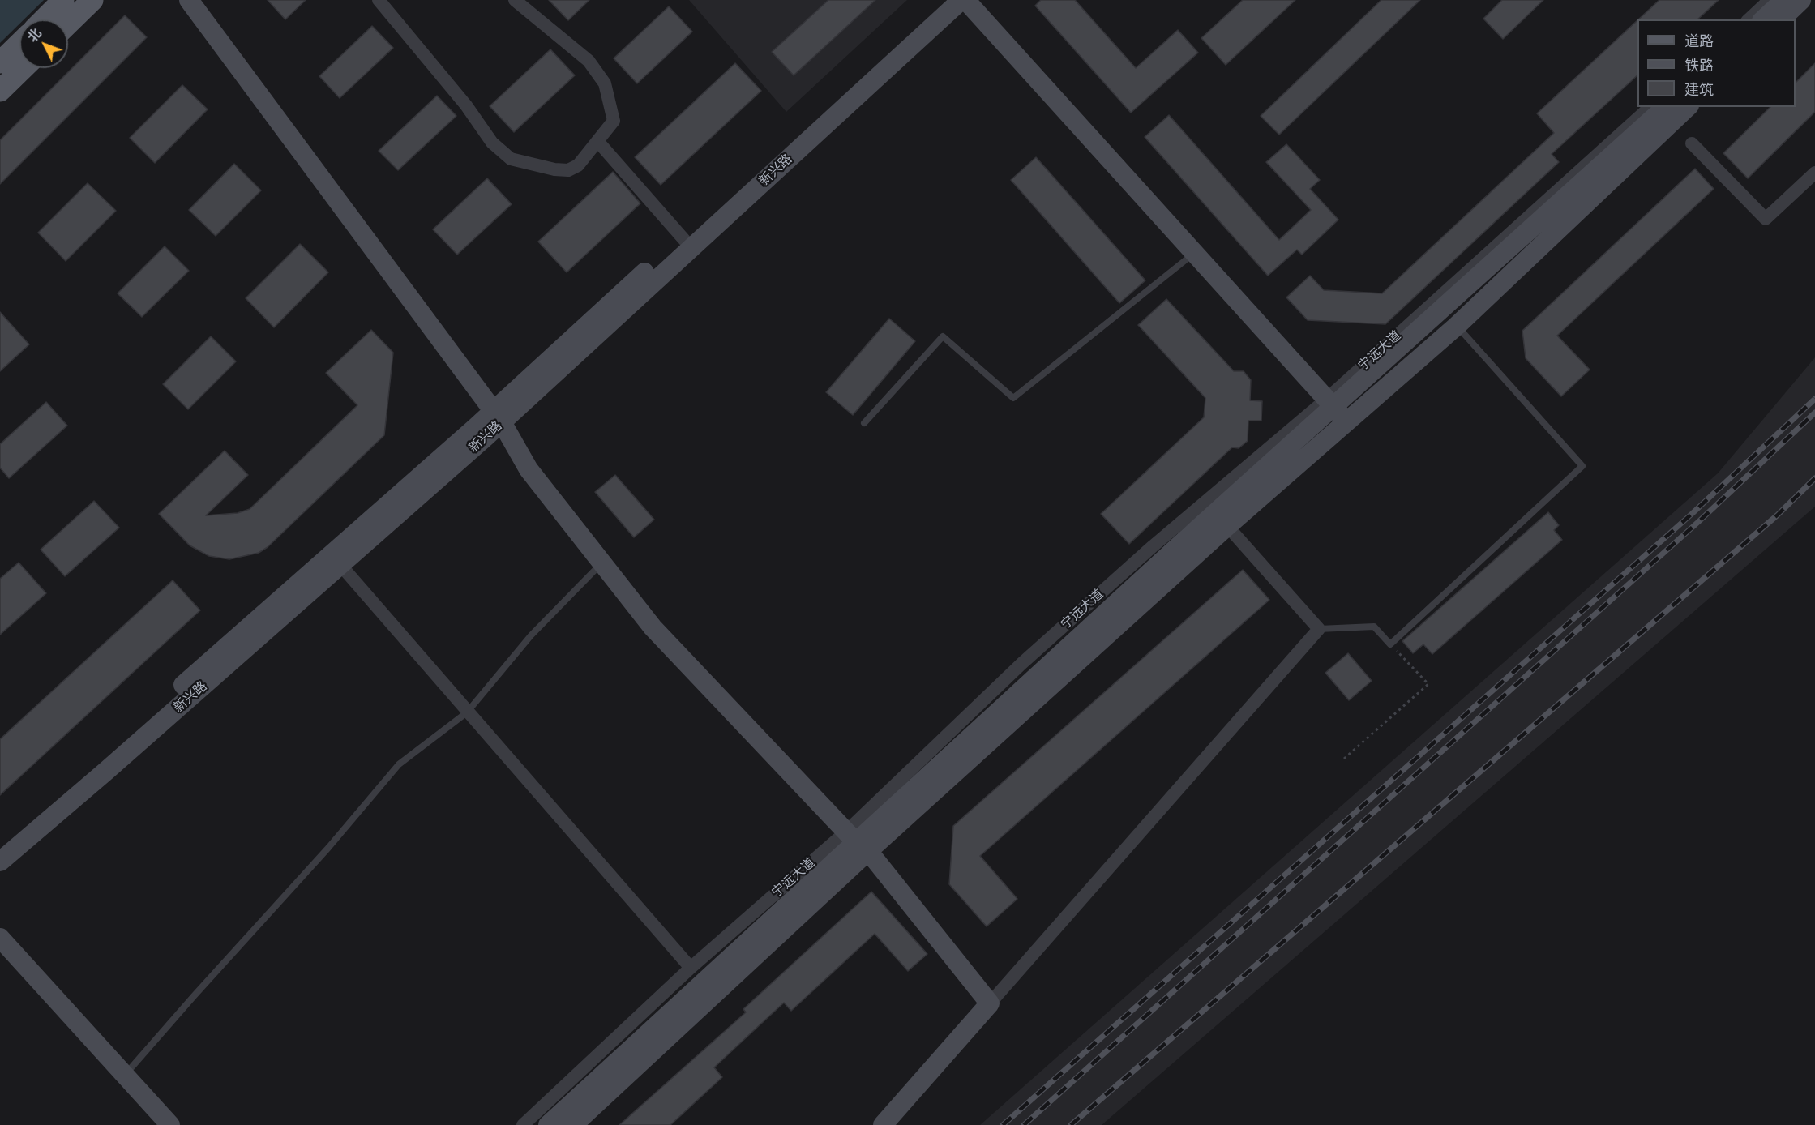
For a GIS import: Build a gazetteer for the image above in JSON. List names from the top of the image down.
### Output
{
  "streets": {
    "main road": ["新兴路", "宁远大道"]
  },
  "legend": ["道路", "铁路", "建筑"],
  "north": "top left"
}
